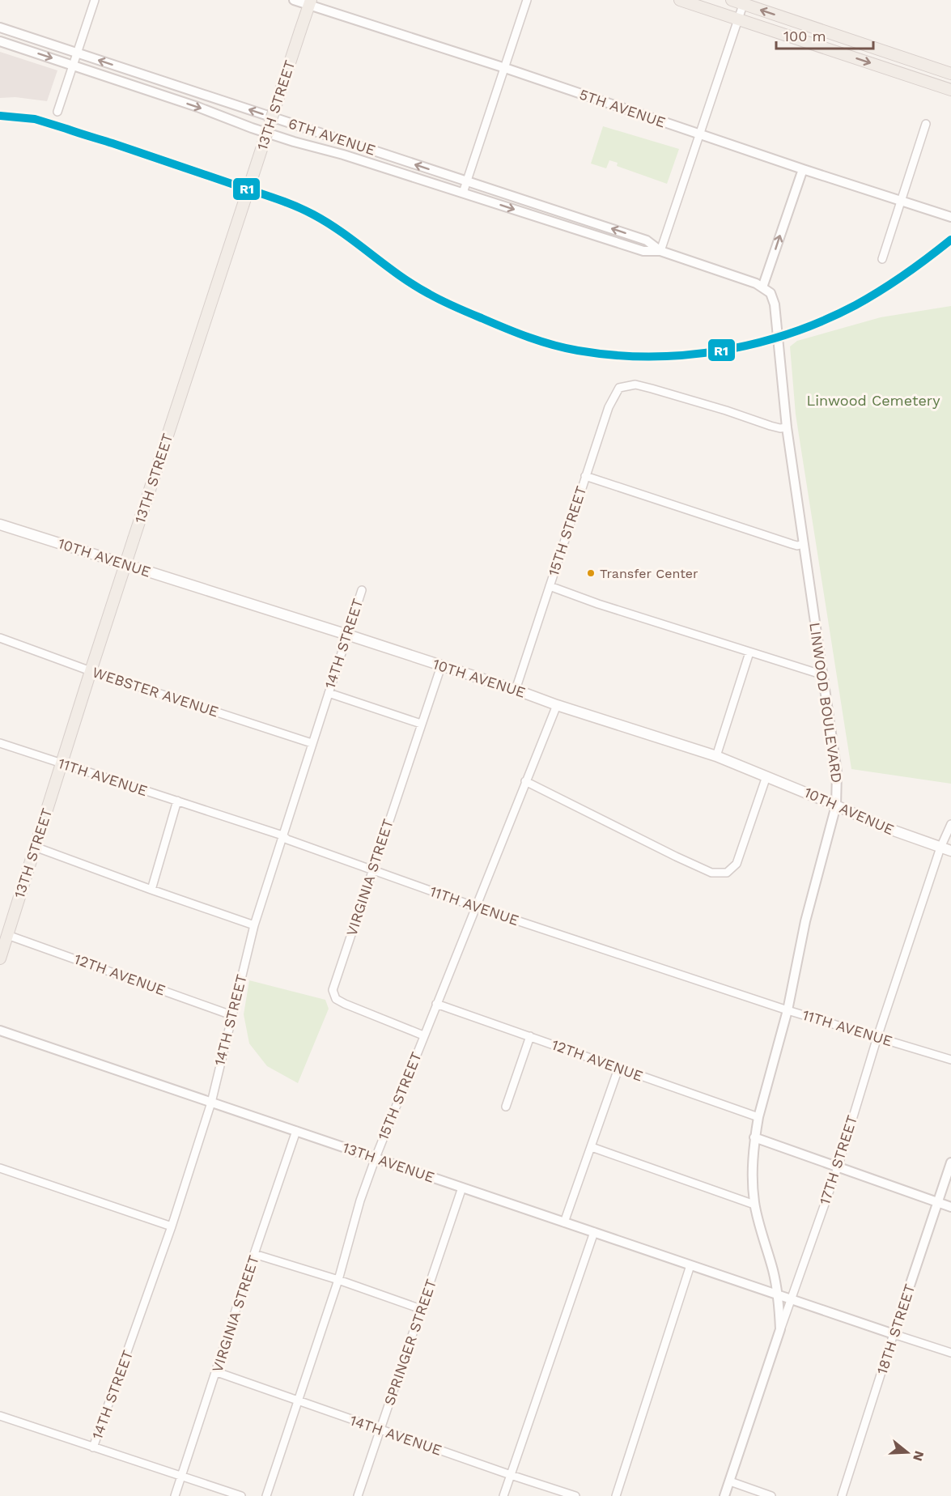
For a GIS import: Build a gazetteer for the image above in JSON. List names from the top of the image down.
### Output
{
  "streets": {
    "main road": ["13TH STREET", "10TH AVENUE"],
    "street": [
      "5TH AVENUE",
      "6TH AVENUE",
      "15TH STREET",
      "14TH STREET",
      "WEBSTER AVENUE",
      "LINWOOD BOULEVARD",
      "11TH AVENUE",
      "VIRGINIA STREET",
      "12TH AVENUE",
      "17TH STREET",
      "13TH AVENUE",
      "18TH STREET",
      "SPRINGER STREET",
      "14TH AVENUE"
    ]
  },
  "crossings": [
    ["13TH STREET", "5TH AVENUE"],
    ["13TH STREET", "10TH AVENUE"],
    ["13TH STREET", "WEBSTER AVENUE"],
    ["13TH STREET", "11TH AVENUE"],
    ["13TH STREET", "12TH AVENUE"],
    ["6TH AVENUE", "LINWOOD BOULEVARD"],
    ["15TH STREET", "10TH AVENUE"],
    ["15TH STREET", "LINWOOD BOULEVARD"],
    ["15TH STREET", "11TH AVENUE"],
    ["15TH STREET", "VIRGINIA STREET"],
    ["15TH STREET", "12TH AVENUE"],
    ["15TH STREET", "13TH AVENUE"],
    ["15TH STREET", "14TH AVENUE"],
    ["10TH AVENUE", "14TH STREET"],
    ["10TH AVENUE", "LINWOOD BOULEVARD"],
    ["10TH AVENUE", "VIRGINIA STREET"],
    ["10TH AVENUE", "17TH STREET"],
    ["14TH STREET", "WEBSTER AVENUE"],
    ["14TH STREET", "11TH AVENUE"],
    ["14TH STREET", "12TH AVENUE"],
    ["14TH STREET", "13TH AVENUE"],
    ["LINWOOD BOULEVARD", "11TH AVENUE"],
    ["LINWOOD BOULEVARD", "12TH AVENUE"],
    ["LINWOOD BOULEVARD", "13TH AVENUE"],
    ["11TH AVENUE", "VIRGINIA STREET"],
    ["11TH AVENUE", "17TH STREET"],
    ["VIRGINIA STREET", "13TH AVENUE"],
    ["VIRGINIA STREET", "14TH AVENUE"],
    ["17TH STREET", "13TH AVENUE"],
    ["13TH AVENUE", "18TH STREET"],
    ["13TH AVENUE", "SPRINGER STREET"],
    ["SPRINGER STREET", "14TH AVENUE"]
  ],
  "parks": ["Linwood Cemetery"],
  "places": ["Transfer Center"],
  "lines": ["transit line R1"],
  "scale_bar": "100 m",
  "north": "right"
}
